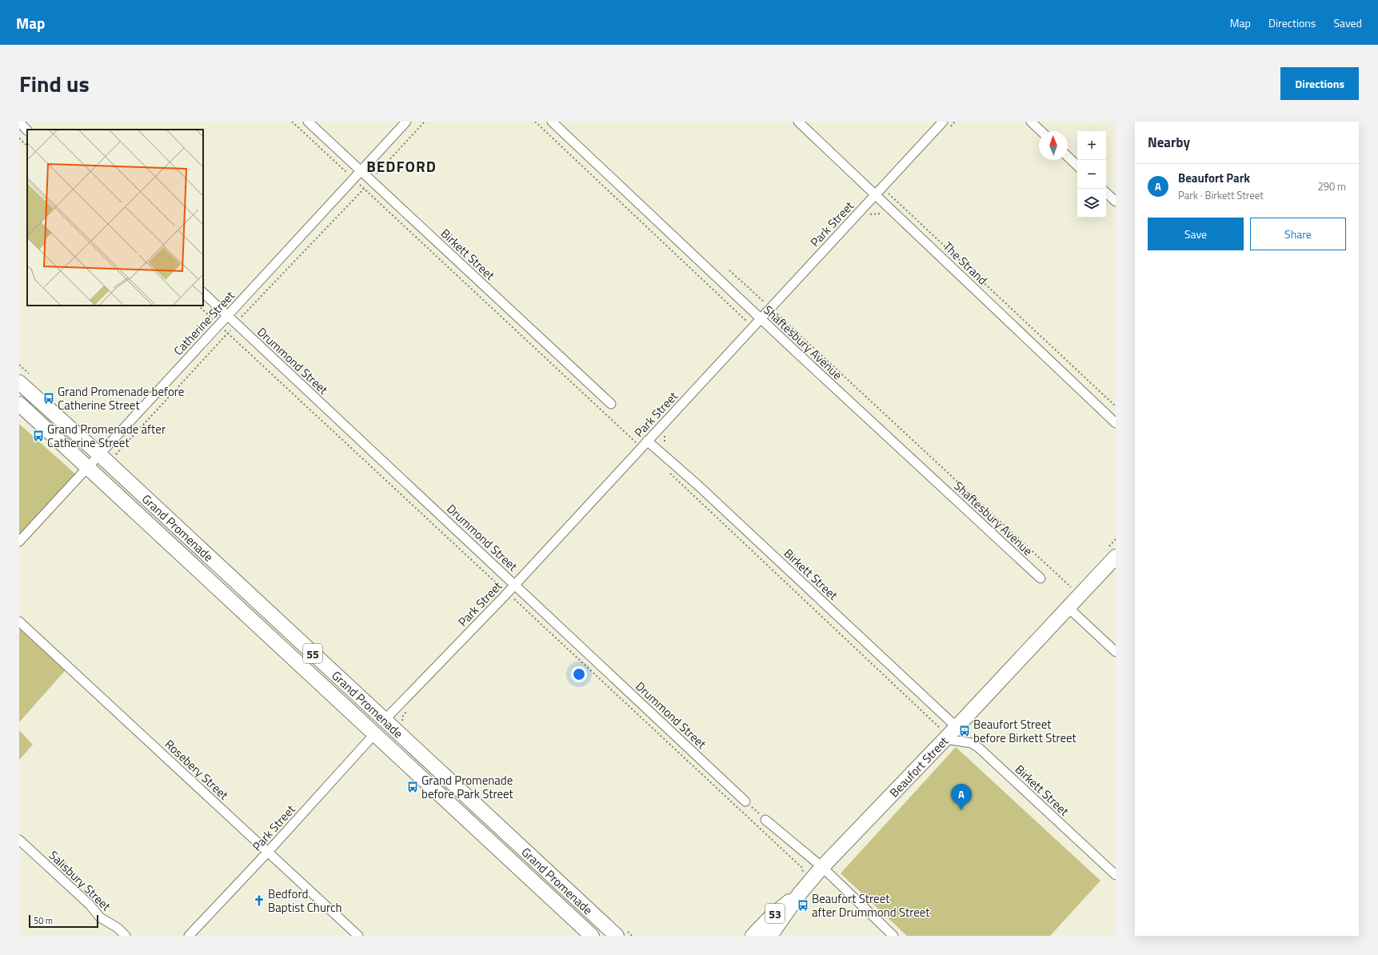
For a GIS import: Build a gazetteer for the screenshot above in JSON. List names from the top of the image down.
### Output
{
  "streets": {
    "main road": [
      "Grand Promenade",
      "55",
      "Beaufort Street",
      "53"
    ],
    "street": [
      "Park Street",
      "Birkett Street",
      "The Strand",
      "Catherine Street",
      "Shaftesbury Avenue",
      "Drummond Street",
      "Rosebery Street",
      "Salisbury Street"
    ]
  },
  "crossings": [
    ["Park Street", "Birkett Street"],
    ["Park Street", "The Strand"],
    ["Park Street", "Shaftesbury Avenue"],
    ["Park Street", "Drummond Street"],
    ["Park Street", "Grand Promenade"],
    ["Park Street", "Rosebery Street"],
    ["Birkett Street", "Catherine Street"],
    ["Birkett Street", "Beaufort Street"],
    ["Catherine Street", "Drummond Street"],
    ["Catherine Street", "Grand Promenade"]
  ],
  "districts": ["BEDFORD"],
  "places": {
    "bus stop": [
      "Grand Promenade before Catherine Street",
      "Grand Promenade after Catherine Street",
      "Beaufort Street before Birkett Street",
      "Grand Promenade before Park Street",
      "Beaufort Street after Drummond Street"
    ],
    "church": ["Bedford Baptist Church"]
  },
  "scale_bar": "50 m",
  "north": "top",
  "page": {
    "header": "Map",
    "nav": ["Map", "Directions", "Saved"],
    "title": "Find us",
    "buttons": [
      "Directions",
      ["Save", "Share"]
    ],
    "heading": "Nearby",
    "map_buttons": ["+", "−"],
    "list": [
      {
        "mark": "A",
        "name": "Beaufort Park",
        "note": "Park · Birkett Street",
        "value": "290 m"
      }
    ],
    "pins": "A",
    "scale": "50 m"
  }
}
